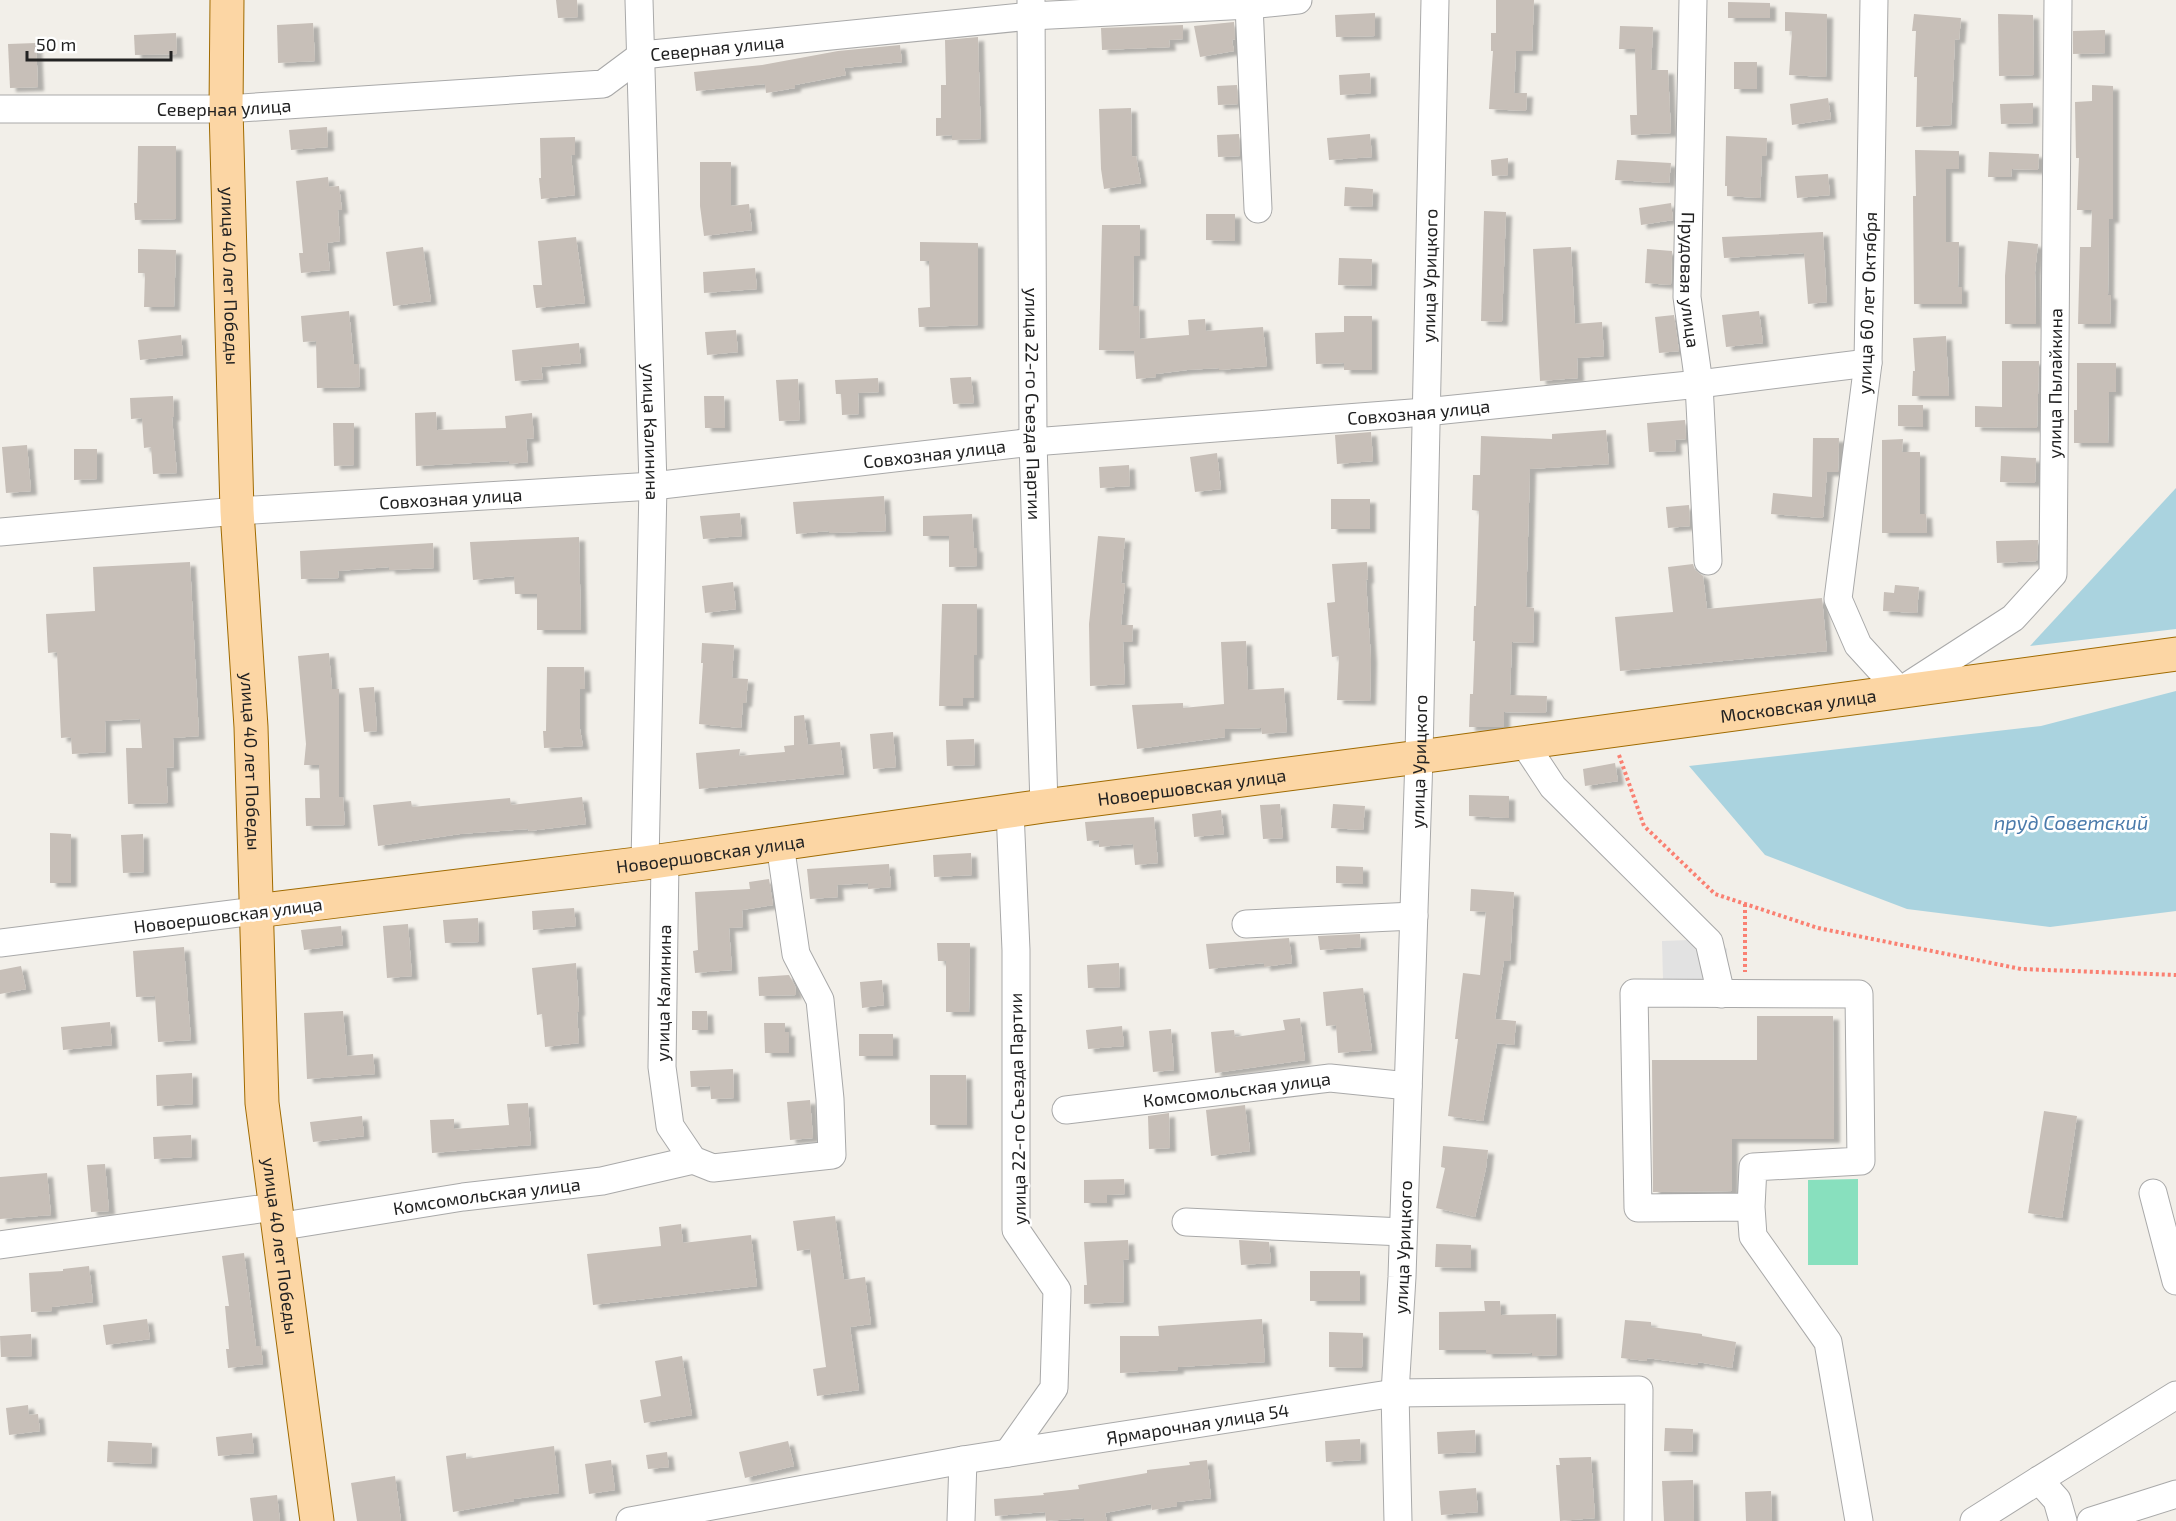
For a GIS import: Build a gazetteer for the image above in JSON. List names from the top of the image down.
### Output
{
  "streets": {
    "main road": ["улица 40 лет Победы", "Московская улица", "Новоершовская улица"],
    "street": [
      "Северная улица",
      "улица Урицкого",
      "Прудовая улица",
      "улица 60 лет Октября",
      "улица Пылайкина",
      "улица 22-го Съезда Партии",
      "Совхозная улица",
      "улица Калинина",
      "Комсомольская улица",
      "Ярмарочная улица 54"
    ]
  },
  "crossings": [
    ["Северная улица", "улица 40 лет Победы"],
    ["Северная улица", "улица 22-го Съезда Партии"],
    ["Северная улица", "улица Калинина"],
    ["улица Урицкого", "Совхозная улица"],
    ["улица Урицкого", "Московская улица"],
    ["улица Урицкого", "Новоершовская улица"],
    ["улица Урицкого", "Комсомольская улица"],
    ["улица Урицкого", "Ярмарочная улица 54"],
    ["улица 40 лет Победы", "Совхозная улица"],
    ["улица 40 лет Победы", "Новоершовская улица"],
    ["улица 40 лет Победы", "Комсомольская улица"],
    ["Прудовая улица", "Совхозная улица"],
    ["улица 60 лет Октября", "улица Пылайкина"],
    ["улица 60 лет Октября", "Совхозная улица"],
    ["улица 60 лет Октября", "Московская улица"],
    ["улица Пылайкина", "Московская улица"],
    ["улица 22-го Съезда Партии", "Совхозная улица"],
    ["улица 22-го Съезда Партии", "Новоершовская улица"],
    ["улица 22-го Съезда Партии", "Ярмарочная улица 54"],
    ["Совхозная улица", "улица Калинина"],
    ["улица Калинина", "Новоершовская улица"],
    ["улица Калинина", "Комсомольская улица"],
    ["Московская улица", "Новоершовская улица"]
  ],
  "water": ["пруд Советский"],
  "scale_bar": "50 m"
}
